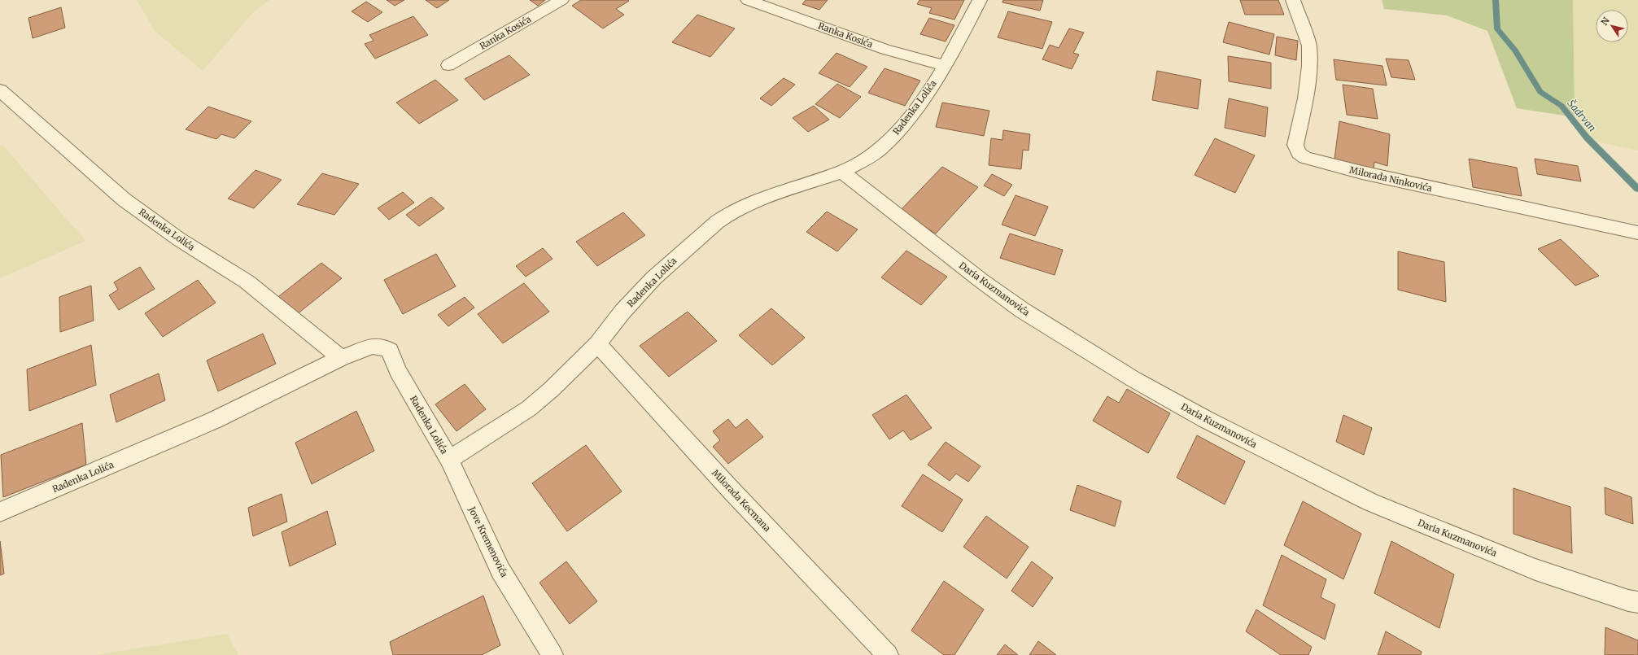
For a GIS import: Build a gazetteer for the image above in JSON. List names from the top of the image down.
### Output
{
  "streets": {
    "street": [
      "Ranka Kosića",
      "Radenka Lolića",
      "Milorada Ninkovića",
      "Daria Kuzmanovića",
      "Milorada Kecmana",
      "Jove Kremenovića"
    ]
  },
  "crossings": [
    ["Ranka Kosića", "Radenka Lolića"],
    ["Radenka Lolića", "Daria Kuzmanovića"],
    ["Radenka Lolića", "Milorada Kecmana"],
    ["Radenka Lolića", "Jove Kremenovića"]
  ],
  "water": ["Šadrvan"],
  "north": "top left"
}
